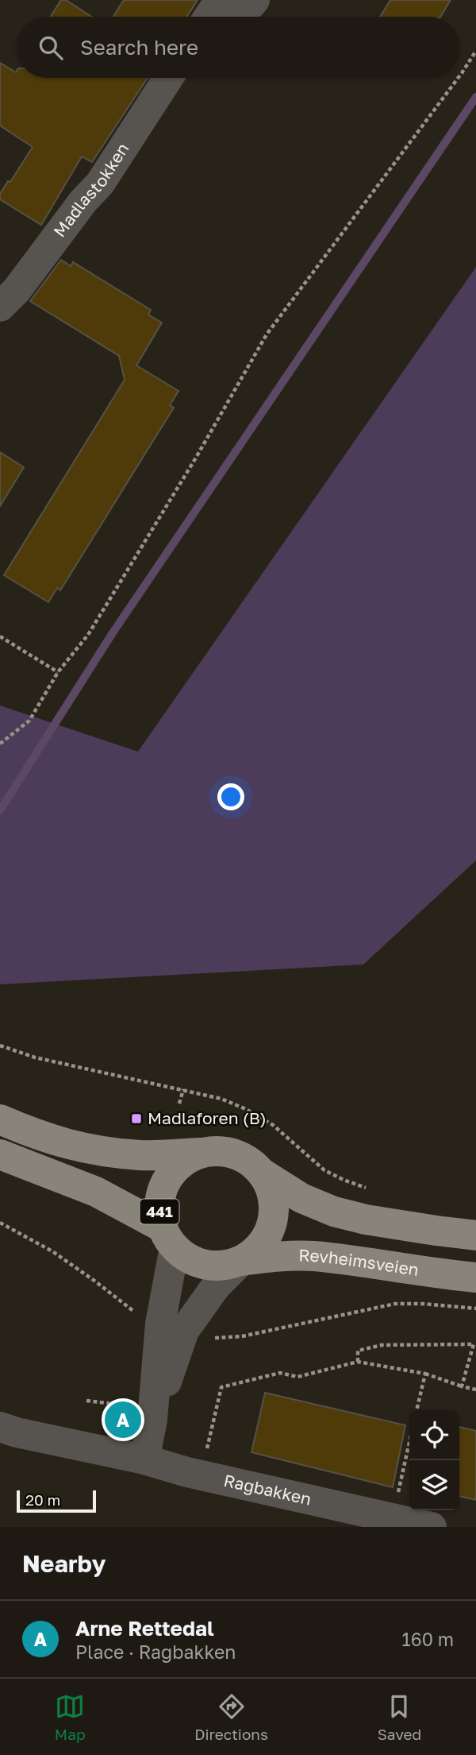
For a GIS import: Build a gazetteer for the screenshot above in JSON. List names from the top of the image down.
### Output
{
  "streets": {
    "main road": ["441", "Revheimsveien"],
    "street": ["Madlastokken", "Ragbakken"]
  },
  "crossings": [
    ["441", "Revheimsveien"]
  ],
  "places": {
    "transit": ["Madlaforen (B)"]
  },
  "scale_bar": "20 m",
  "page": {
    "search": "Search here",
    "pins": "A",
    "scale": "20 m",
    "heading": "Nearby",
    "list": [
      {
        "mark": "A",
        "name": "Arne Rettedal",
        "note": "Place · Ragbakken",
        "value": "160 m"
      }
    ],
    "nav": ["Map", "Directions", "Saved"]
  }
}
